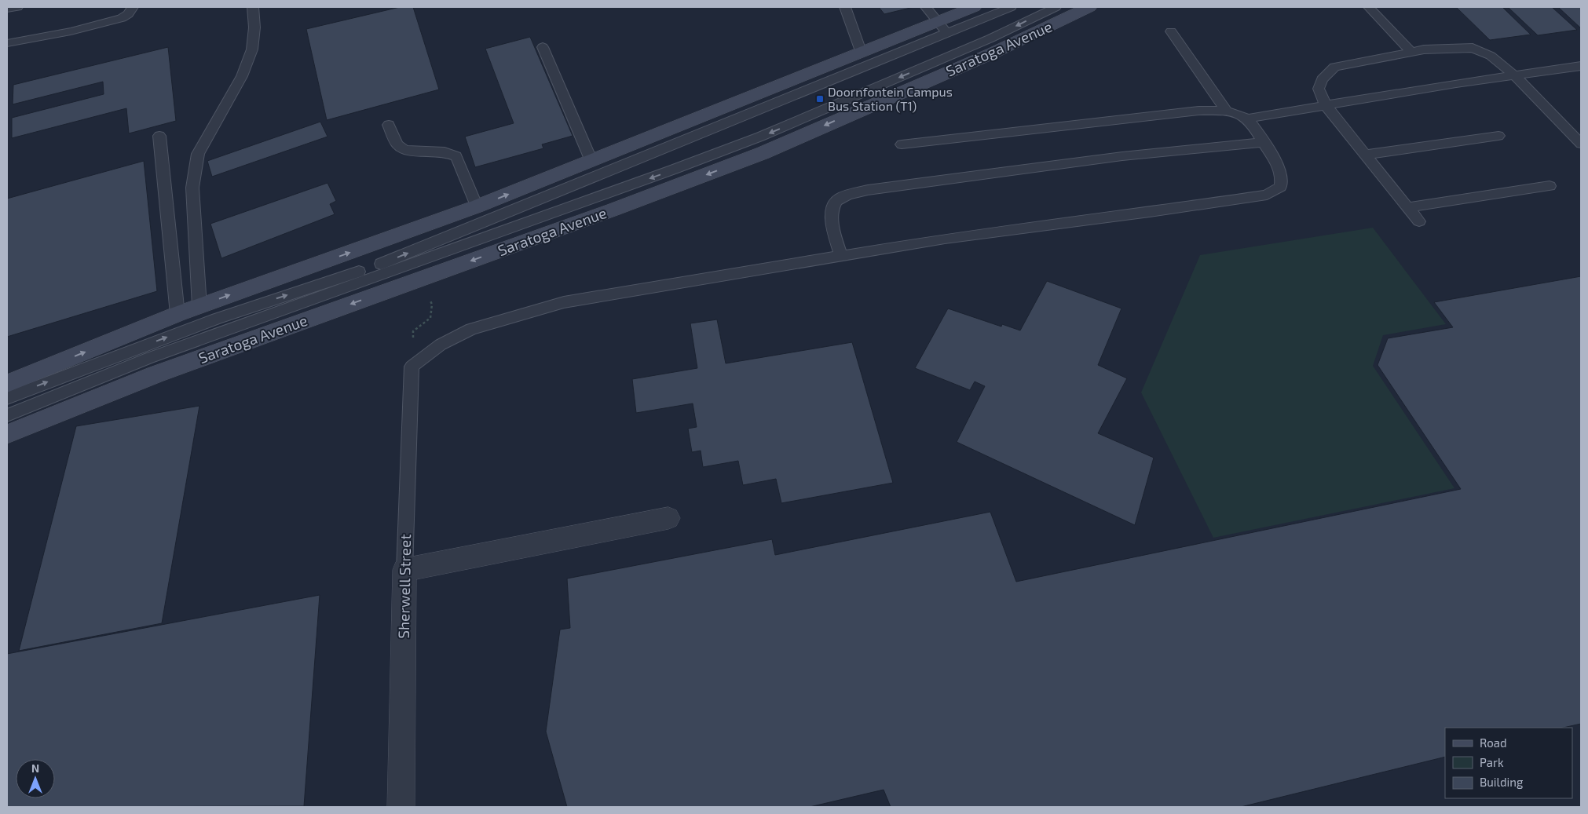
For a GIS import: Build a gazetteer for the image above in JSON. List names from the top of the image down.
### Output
{
  "streets": {
    "main road": ["Saratoga Avenue"],
    "street": ["Sherwell Street"]
  },
  "places": {
    "transit": ["Doornfontein Campus Bus Station (T1)"]
  },
  "legend": ["Road", "Park", "Building"],
  "north": "top"
}
